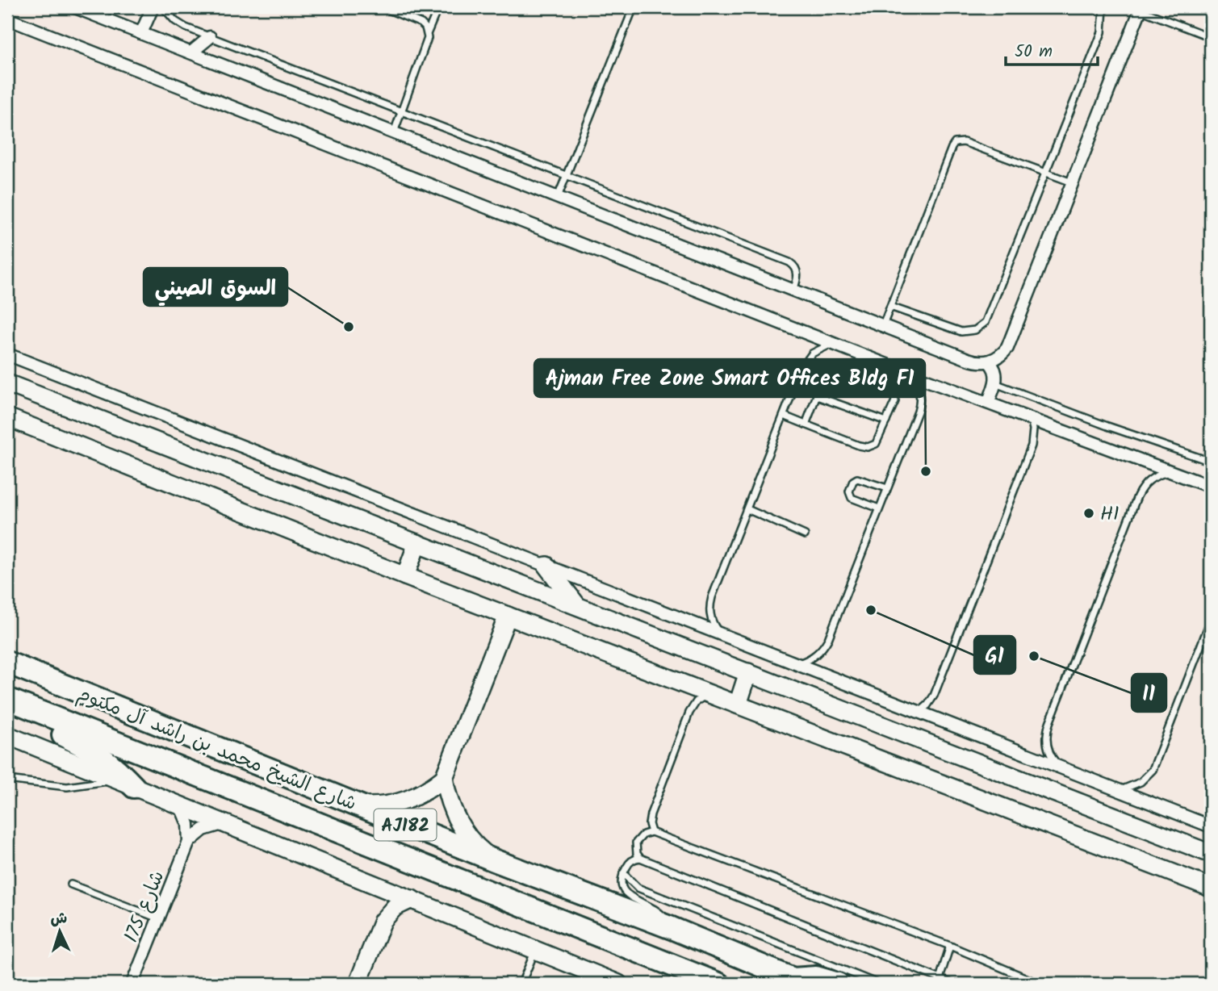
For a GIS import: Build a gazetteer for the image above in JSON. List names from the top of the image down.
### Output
{
  "streets": {
    "highway": ["شارع الشيخ محمد بن راشد آل مكتوم", "AJ182"],
    "street": ["شارع 175"]
  },
  "places": [
    "السوق الصيني",
    "Ajman Free Zone Smart Offices Bldg F1",
    "H1",
    "G1",
    "I1"
  ],
  "scale_bar": "50 m",
  "north": "top"
}
